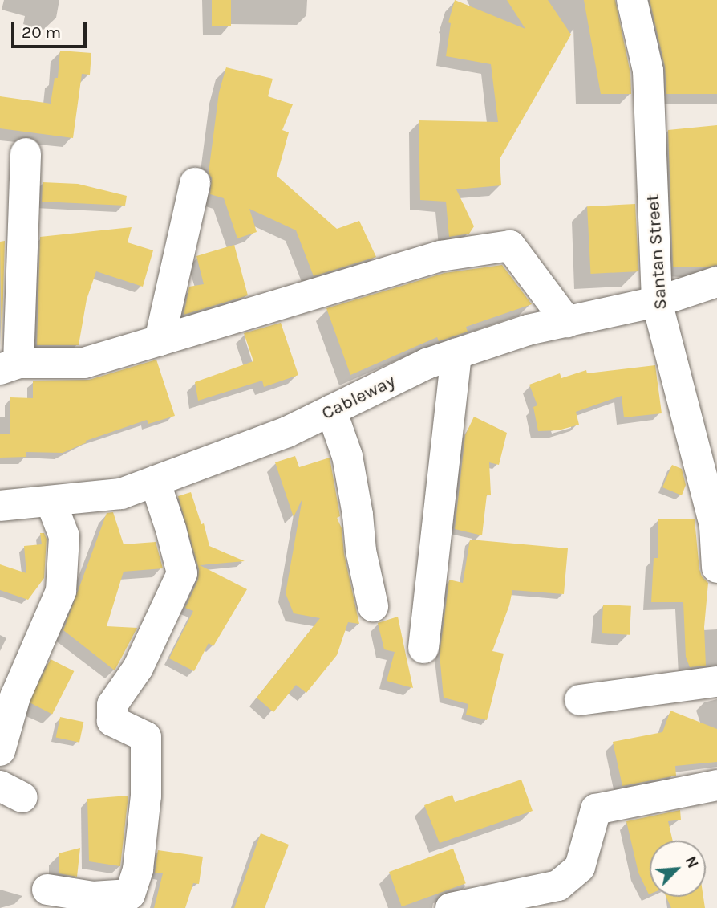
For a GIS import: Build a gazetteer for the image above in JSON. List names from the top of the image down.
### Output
{
  "streets": {
    "street": ["Santan Street", "Cableway"]
  },
  "crossings": [
    ["Santan Street", "Cableway"]
  ],
  "scale_bar": "20 m",
  "north": "top right"
}
